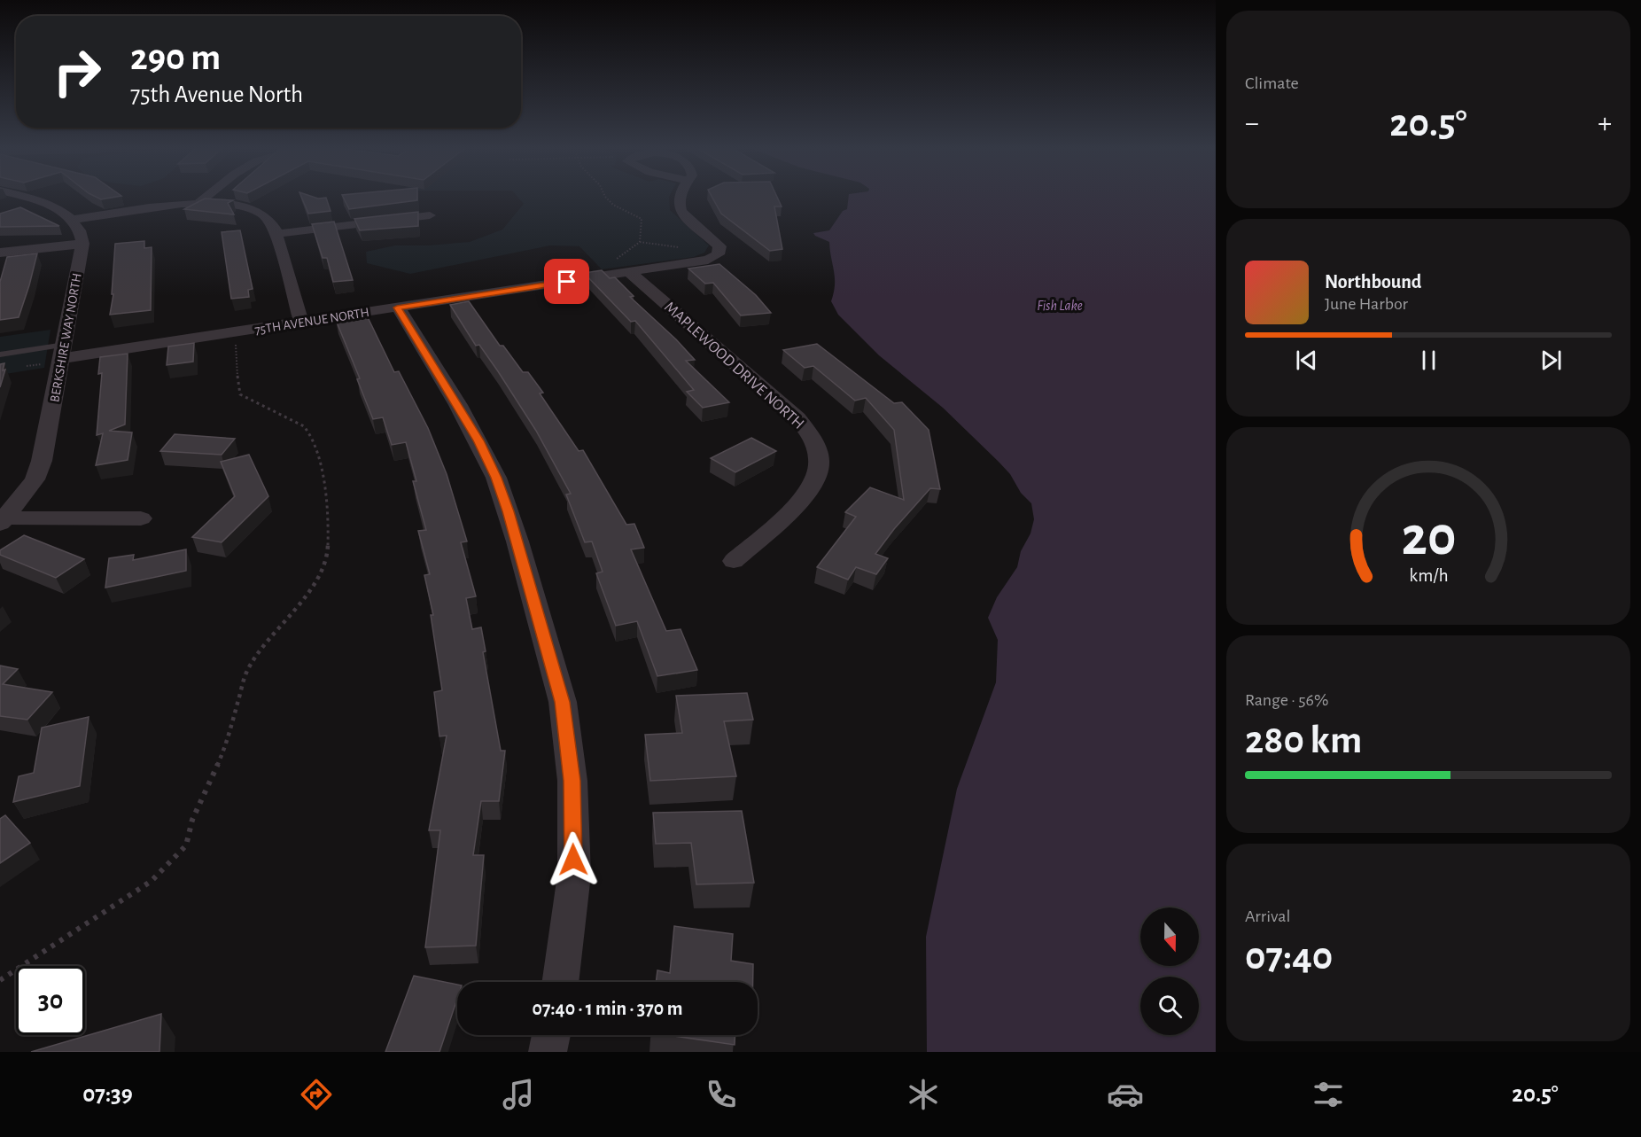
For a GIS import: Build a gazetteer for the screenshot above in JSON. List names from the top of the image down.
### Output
{
  "streets": {
    "street": ["75TH AVENUE NORTH", "BERKSHIRE WAY NORTH", "MAPLEWOOD DRIVE NORTH"]
  },
  "crossings": [
    ["75TH AVENUE NORTH", "BERKSHIRE WAY NORTH"],
    ["75TH AVENUE NORTH", "MAPLEWOOD DRIVE NORTH"]
  ],
  "water": ["Fish Lake"],
  "north": "bottom",
  "page": {
    "tile": [
      "Climate",
      ["Range · 56%", "280 km"],
      ["Arrival", "07:40"]
    ],
    "turn": ["290 m", "75th Avenue North"],
    "heat": ["−", "20.5°", "+"],
    "song": ["Northbound", "June Harbor"],
    "limit": "30",
    "trip": "07:40 · 1 min · 370 m",
    "tabs": ["07:39", "20.5°"],
    "gauge": ["20", "km/h"]
  }
}
